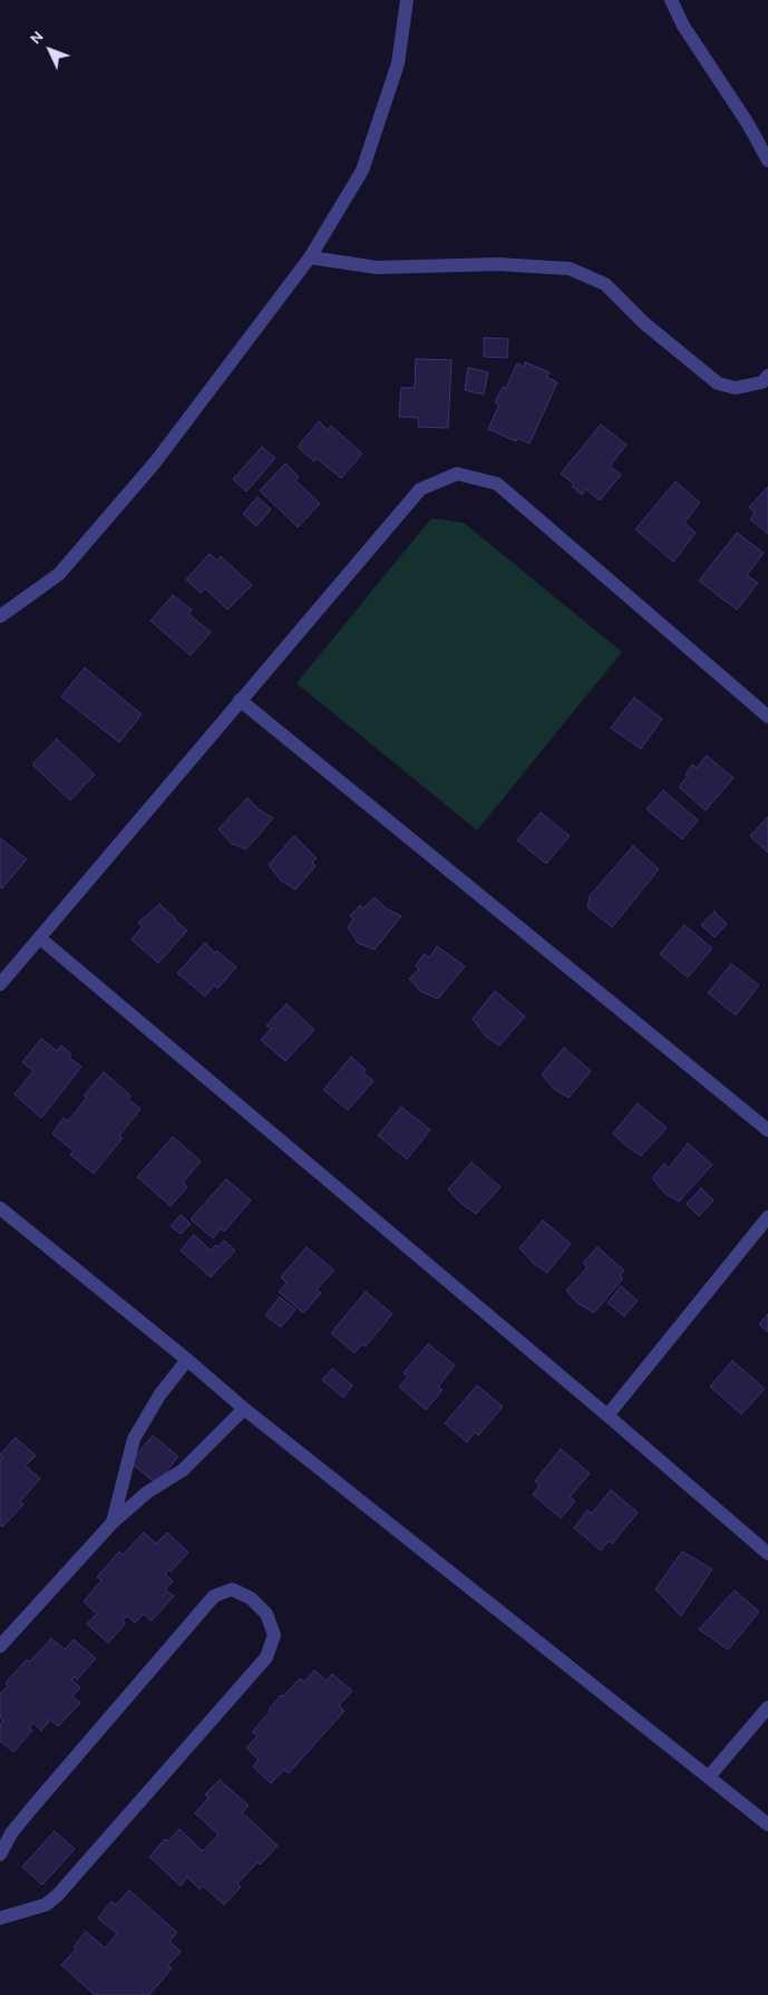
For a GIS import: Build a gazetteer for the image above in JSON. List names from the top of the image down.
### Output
{
  "north": "top left"
}
